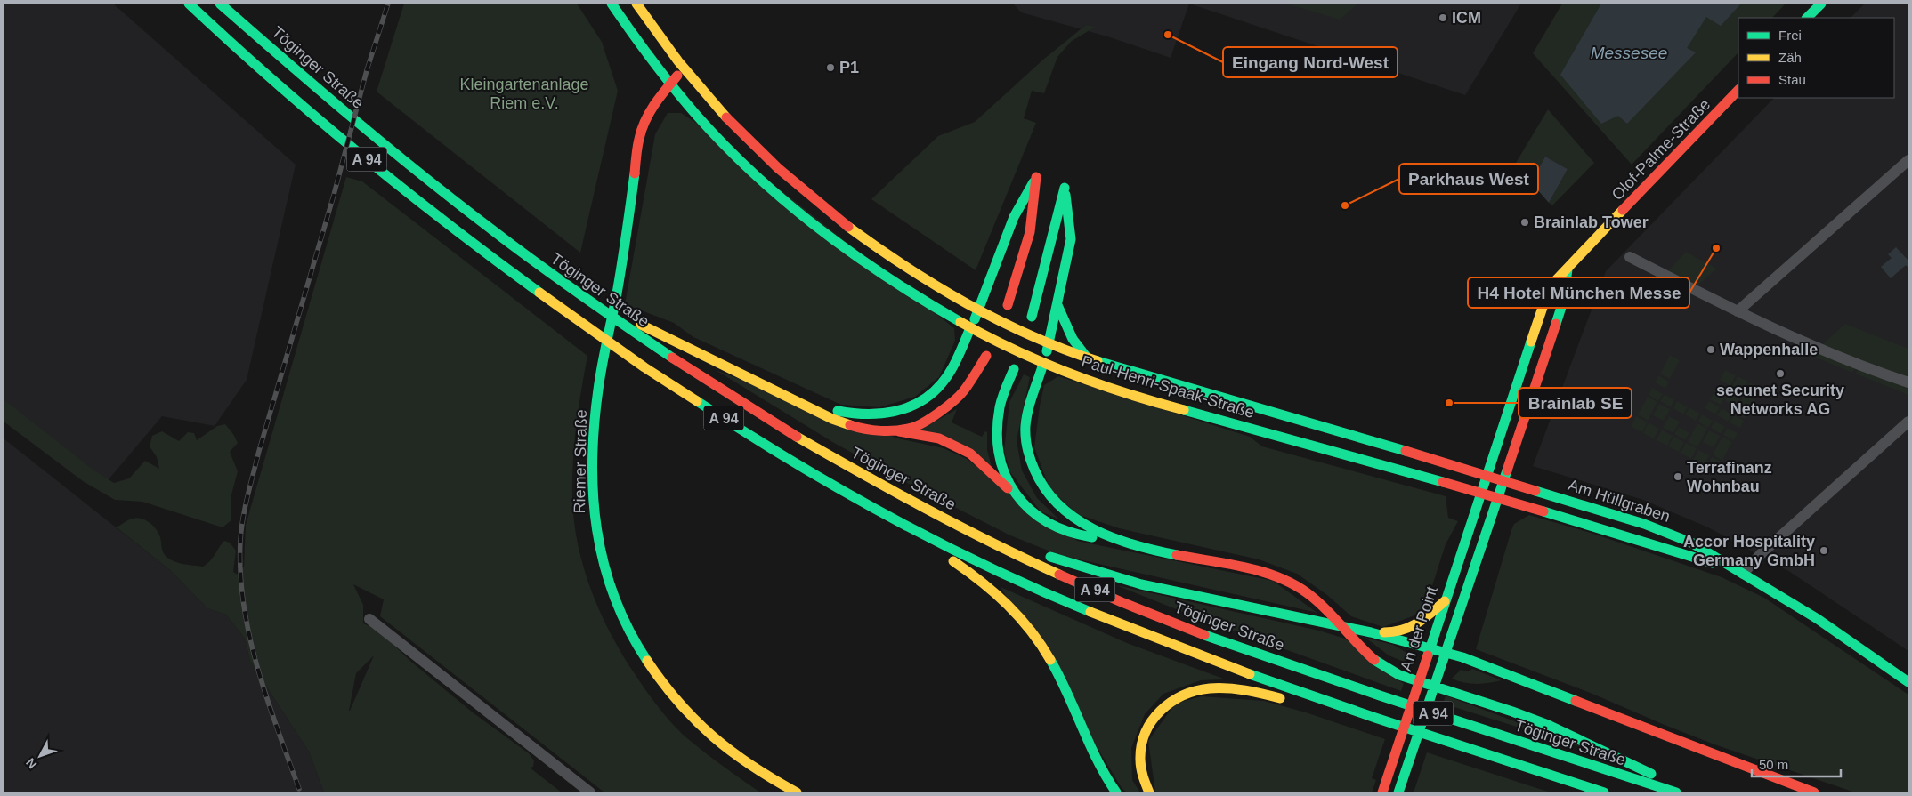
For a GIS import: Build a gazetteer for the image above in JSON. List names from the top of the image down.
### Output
{
  "streets": {
    "main road": [
      "Töginger Straße",
      "Olof-Palme-Straße",
      "A 94",
      "Paul-Henri-Spaak-Straße",
      "Riemer Straße",
      "Am Hüllgraben",
      "An der Point"
    ]
  },
  "crossings": [
    ["Olof-Palme-Straße", "Paul-Henri-Spaak-Straße"],
    ["Olof-Palme-Straße", "An der Point"],
    ["Paul-Henri-Spaak-Straße", "Riemer Straße"],
    ["Paul-Henri-Spaak-Straße", "Am Hüllgraben"],
    ["Paul-Henri-Spaak-Straße", "An der Point"],
    ["Am Hüllgraben", "An der Point"]
  ],
  "water": ["Messesee"],
  "parks": ["Kleingartenanlage Riem e.V."],
  "places": [
    "ICM",
    "Eingang Nord-West",
    "P1",
    "Parkhaus West",
    "Brainlab Tower",
    "H4 Hotel München Messe",
    "Wappenhalle",
    "secunet Security Networks AG",
    "Brainlab SE",
    "Terrafinanz Wohnbau",
    "Accor Hospitality Germany GmbH"
  ],
  "legend": ["Frei", "Zäh", "Stau"],
  "scale_bar": "50 m",
  "north": "bottom left"
}
